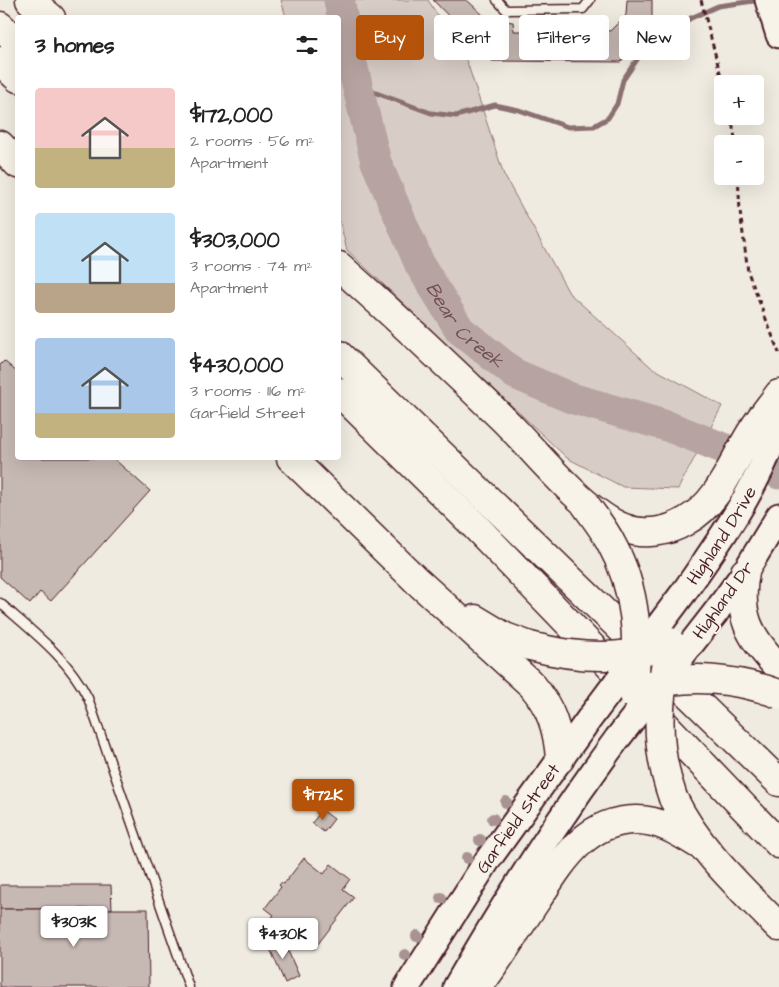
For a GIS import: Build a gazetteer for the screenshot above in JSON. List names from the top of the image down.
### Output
{
  "streets": {
    "main road": ["Highland Drive", "Highland Dr", "Garfield Street"]
  },
  "crossings": [
    ["Highland Drive", "Highland Dr"],
    ["Highland Dr", "Garfield Street"]
  ],
  "water": ["Bear Creek"],
  "page": {
    "chip": [
      "Buy",
      "Rent",
      "Filters",
      "New"
    ],
    "heading": "3 homes",
    "map_buttons": ["+", "−"],
    "list": [
      {
        "name": "$172,000",
        "note": "2 rooms · 56 m² · Apartment"
      },
      {
        "name": "$303,000",
        "note": "3 rooms · 74 m² · Apartment"
      },
      {
        "name": "$430,000",
        "note": "3 rooms · 116 m² · Garfield Street"
      }
    ],
    "price": ["$172K", "$303K", "$430K"]
  }
}
